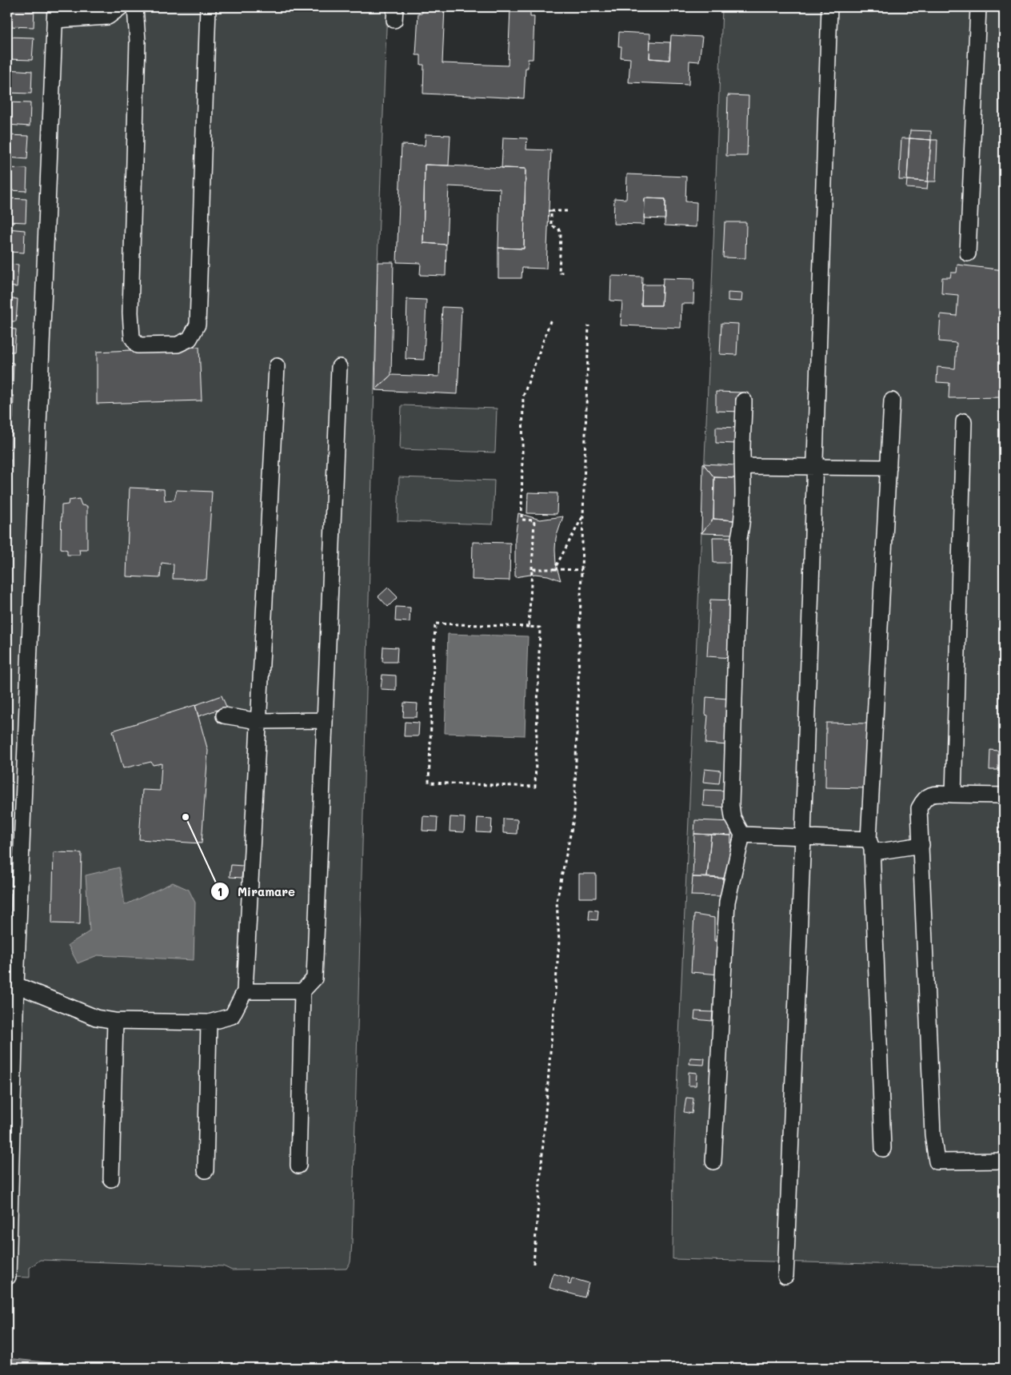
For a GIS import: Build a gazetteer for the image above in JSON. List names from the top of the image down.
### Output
{
  "places": ["Miramare"]
}
